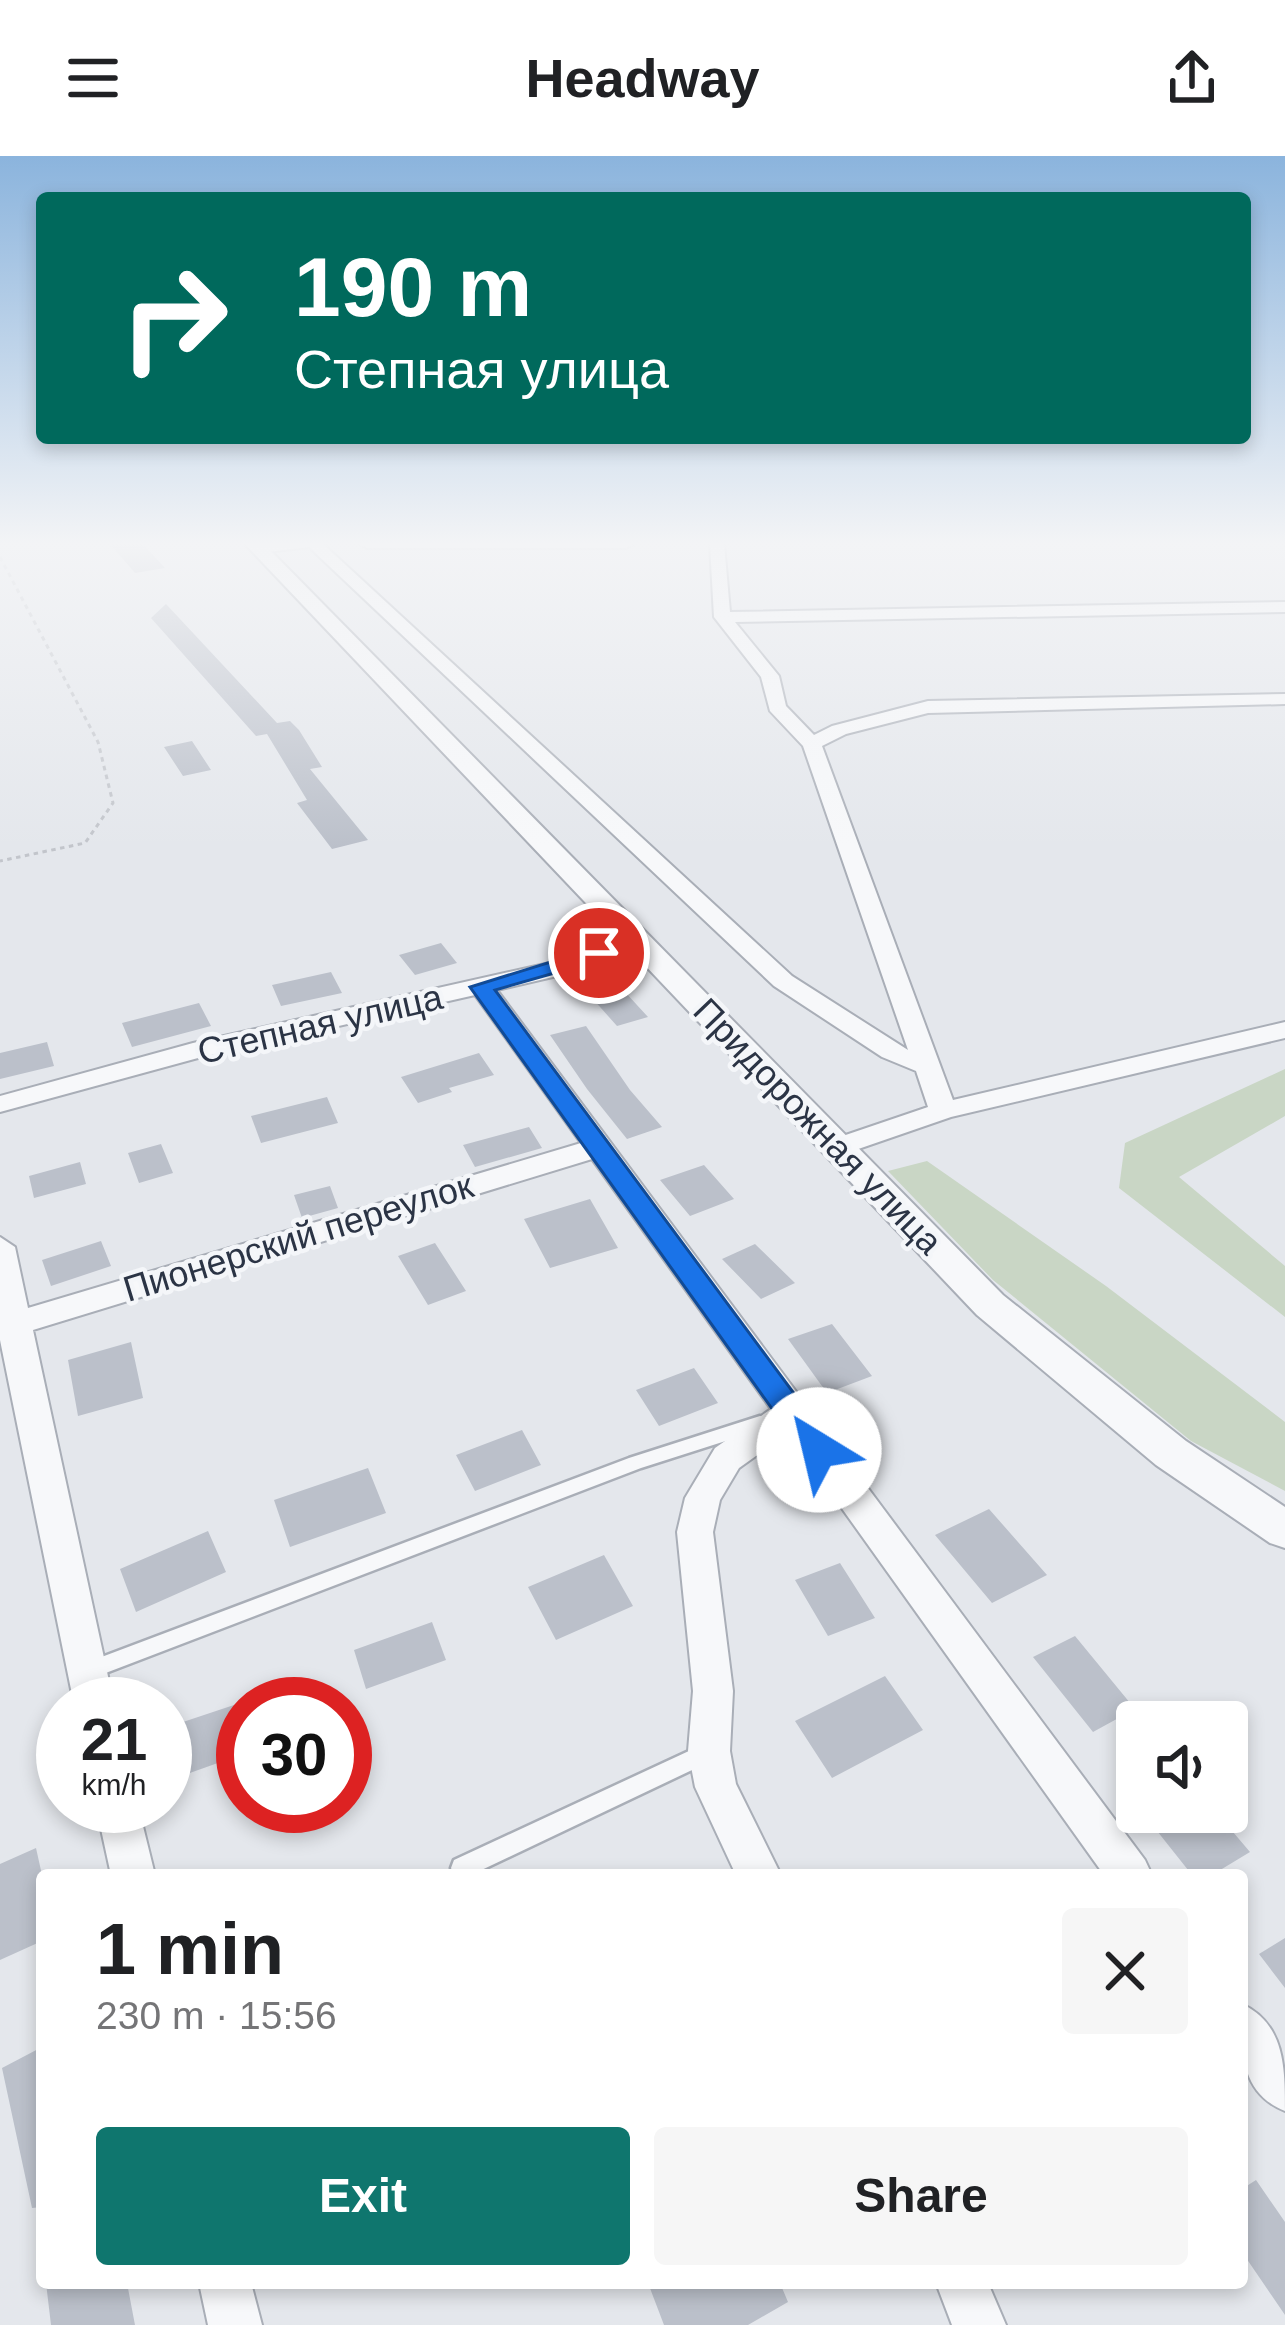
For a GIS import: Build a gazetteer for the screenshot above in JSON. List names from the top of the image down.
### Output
{
  "streets": {
    "street": ["Степная улица", "Придорожная улица", "Пионерский переулок"]
  },
  "crossings": [
    ["Степная улица", "Придорожная улица"]
  ],
  "page": {
    "header": "Headway",
    "turn": ["190 m", "Степная улица"],
    "speed": "21 km/h",
    "limit": "30",
    "heading": ["1 min", "230 m · 15:56"],
    "buttons": ["Exit", "Share"]
  }
}
